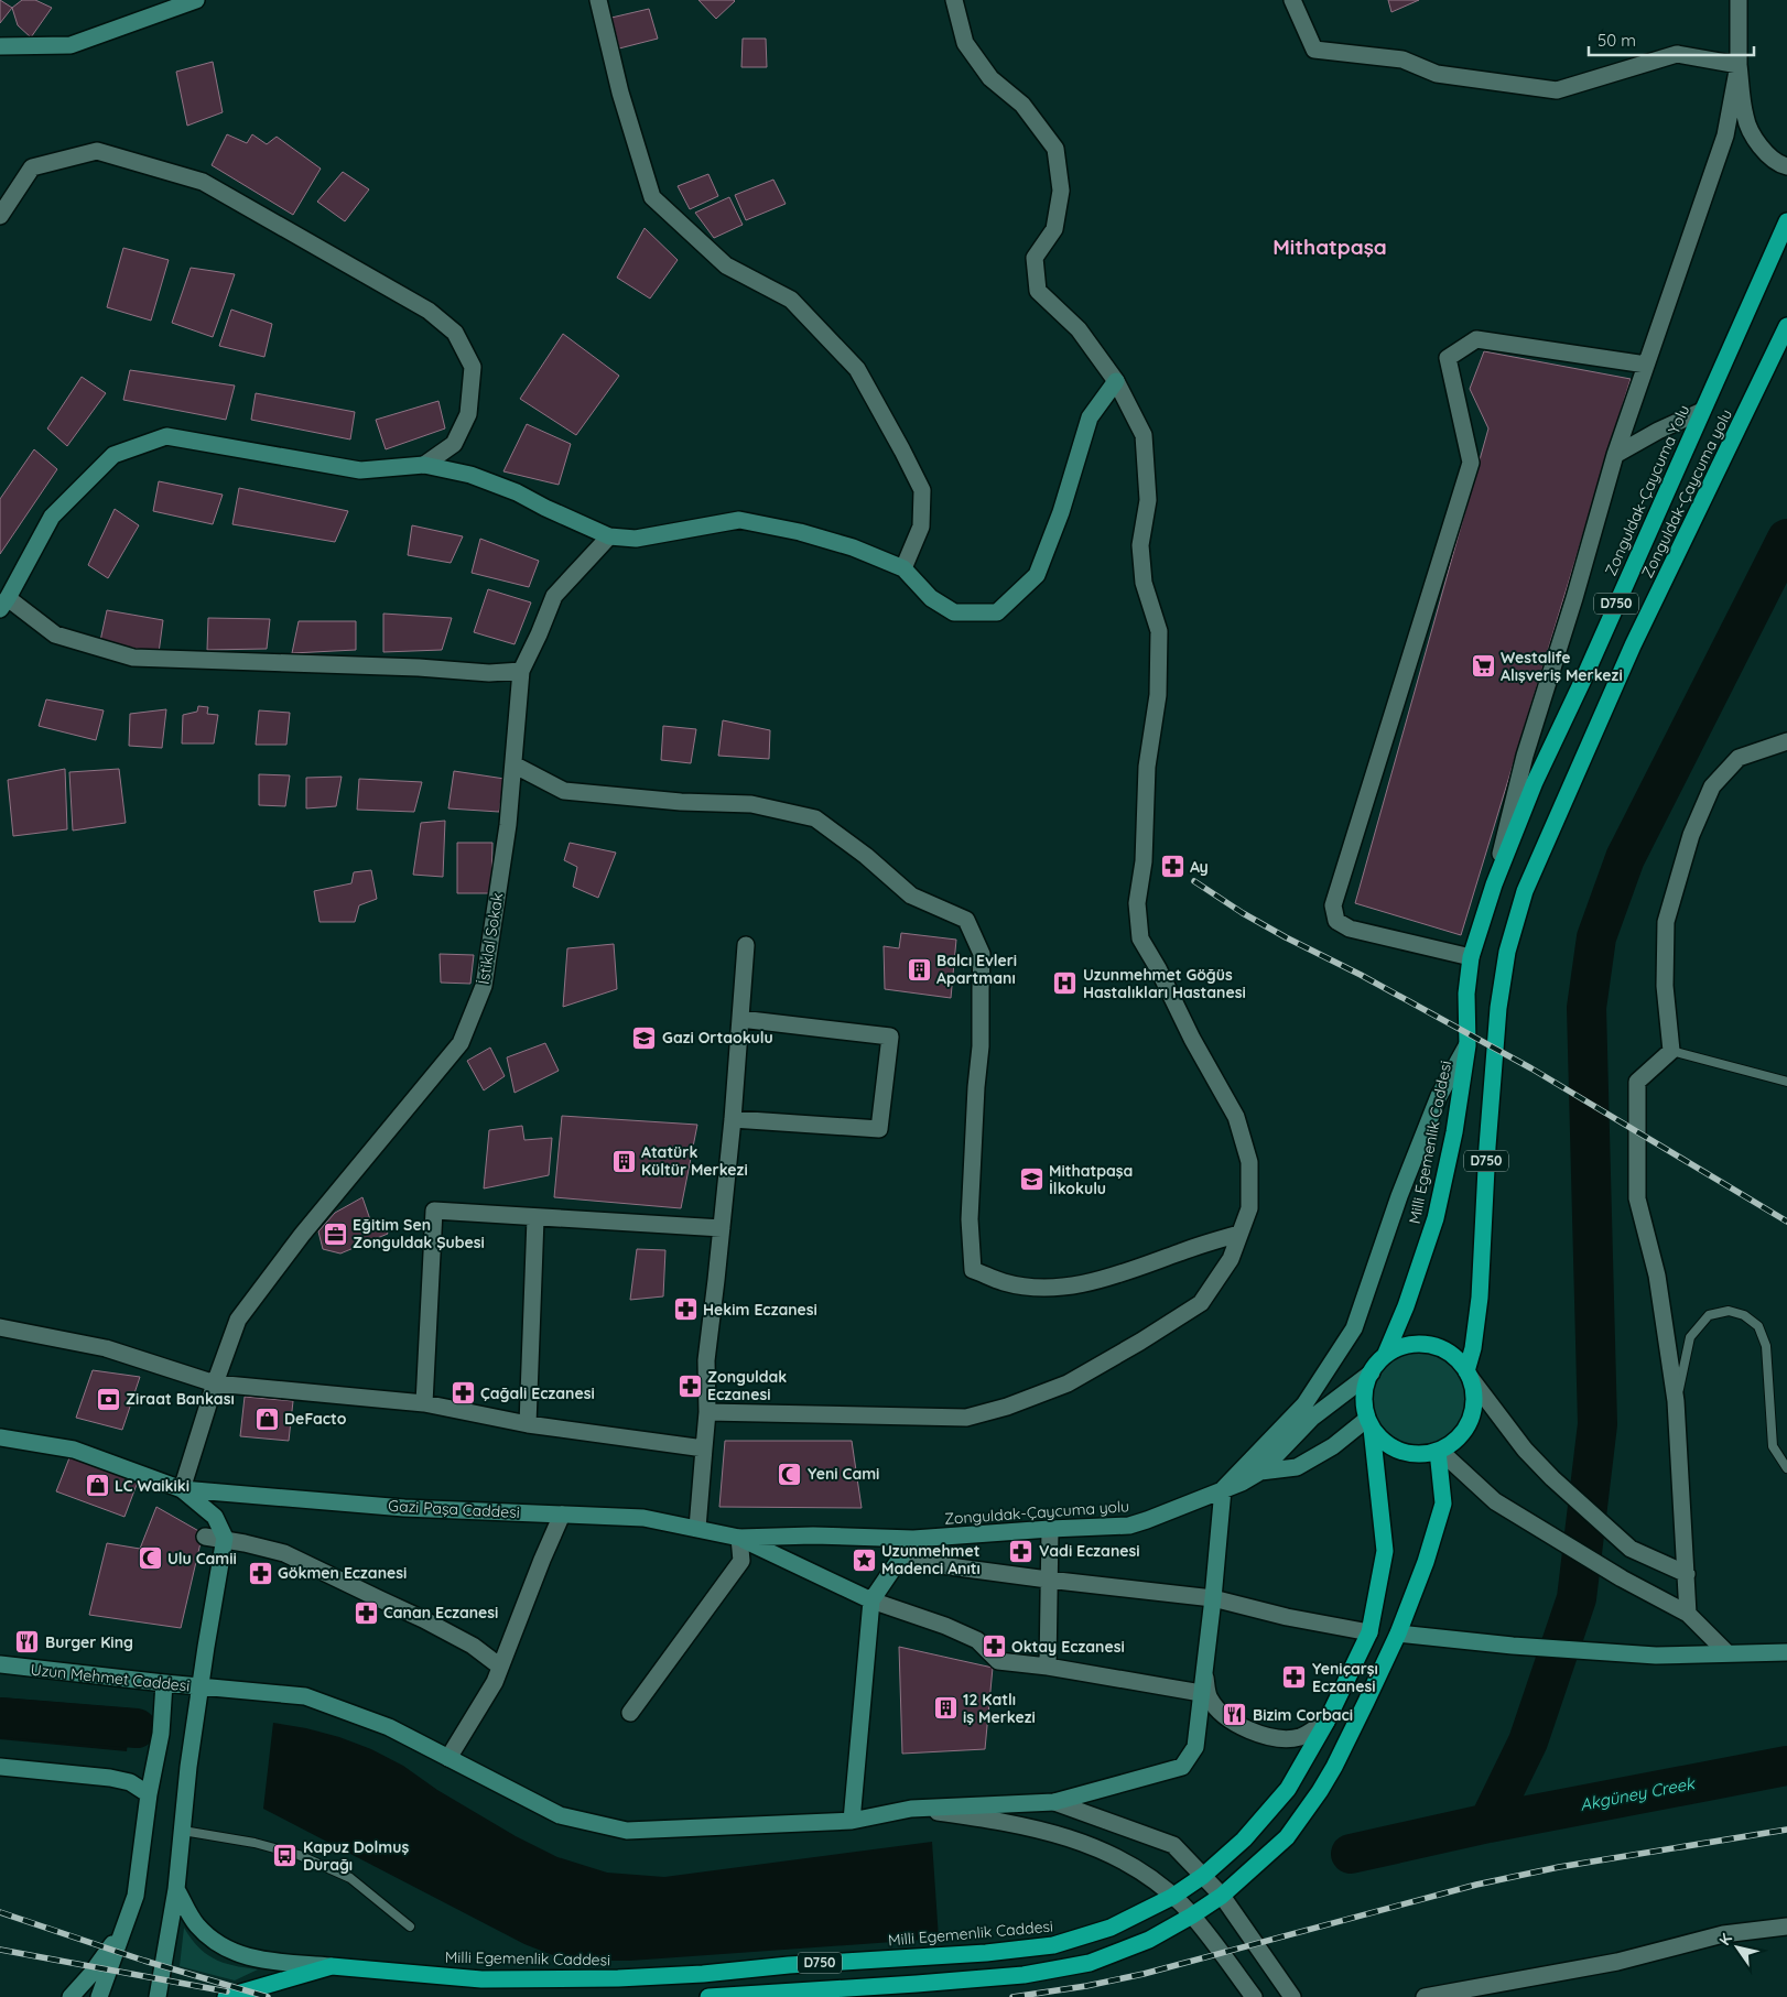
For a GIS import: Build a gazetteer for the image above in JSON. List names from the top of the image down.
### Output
{
  "streets": {
    "highway": [
      "Zonguldak-Çaycuma Yolu",
      "Zonguldak-Çaycuma yolu",
      "D750",
      "Milli Egemenlik Caddesi"
    ],
    "street": ["İstiklal Sokak", "Gazi Paşa Caddesi", "Uzun Mehmet Caddesi"]
  },
  "crossings": [
    ["Zonguldak-Çaycuma Yolu", "Milli Egemenlik Caddesi"],
    ["Zonguldak-Çaycuma yolu", "D750"],
    ["Zonguldak-Çaycuma yolu", "Milli Egemenlik Caddesi"],
    ["Zonguldak-Çaycuma yolu", "Gazi Paşa Caddesi"],
    ["D750", "Milli Egemenlik Caddesi"],
    ["İstiklal Sokak", "Gazi Paşa Caddesi"]
  ],
  "districts": ["Mithatpaşa"],
  "water": ["Akgüney Creek"],
  "places": {
    "supermarket": ["Westalife Alışveriş Merkezi"],
    "pharmacy": [
      "Ay",
      "Hekim Eczanesi",
      "Zonguldak Eczanesi",
      "Çağali Eczanesi",
      "Vadi Eczanesi",
      "Gökmen Eczanesi",
      "Canan Eczanesi",
      "Oktay Eczanesi",
      "Yeniçarşı Eczanesi"
    ],
    "building": ["Balcı Evleri Apartmanı", "Atatürk Kültür Merkezi", "12 Katlı iş Merkezi"],
    "hospital": ["Uzunmehmet Göğüs Hastalıkları Hastanesi"],
    "school or university": ["Gazi Ortaokulu", "Mithatpaşa İlkokulu"],
    "office": ["Eğitim Sen Zonguldak Şubesi"],
    "bank": ["Ziraat Bankası"],
    "shop": ["DeFacto", "LC Waikiki"],
    "mosque": ["Yeni Cami", "Ulu Camii"],
    "place": ["Uzunmehmet Madenci Anıtı"],
    "restaurant": ["Burger King", "Bizim Corbaci"],
    "bus stop": ["Kapuz Dolmuş Durağı"]
  },
  "scale_bar": "50 m",
  "north": "top left"
}
